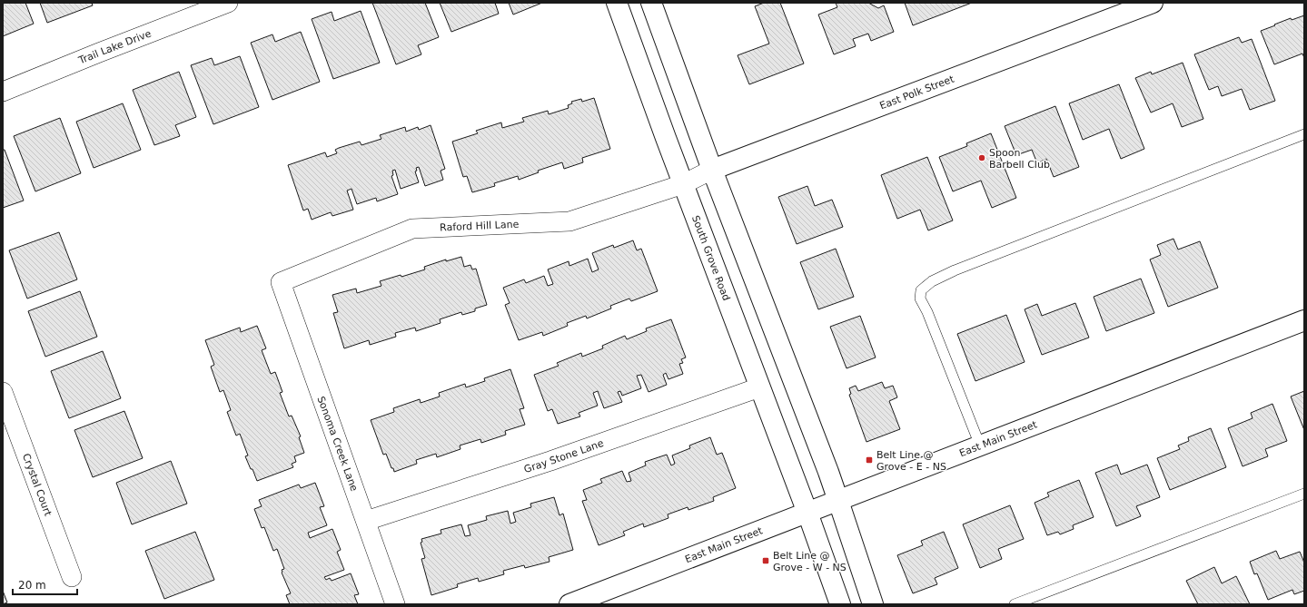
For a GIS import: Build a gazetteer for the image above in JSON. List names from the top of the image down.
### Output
{
  "streets": {
    "main road": ["East Polk Street", "South Grove Road", "East Main Street"],
    "street": [
      "Trail Lake Drive",
      "Raford Hill Lane",
      "Sonoma Creek Lane",
      "Gray Stone Lane",
      "Crystal Court"
    ]
  },
  "crossings": [
    ["East Polk Street", "Raford Hill Lane"],
    ["East Polk Street", "South Grove Road"],
    ["Raford Hill Lane", "South Grove Road"],
    ["Raford Hill Lane", "Sonoma Creek Lane"],
    ["South Grove Road", "East Main Street"],
    ["South Grove Road", "Gray Stone Lane"],
    ["Sonoma Creek Lane", "Gray Stone Lane"]
  ],
  "places": {
    "other": ["Spoon Barbell Club"],
    "transit": ["Belt Line @ Grove - E - NS", "Belt Line @ Grove - W - NS"]
  },
  "scale_bar": "20 m"
}
